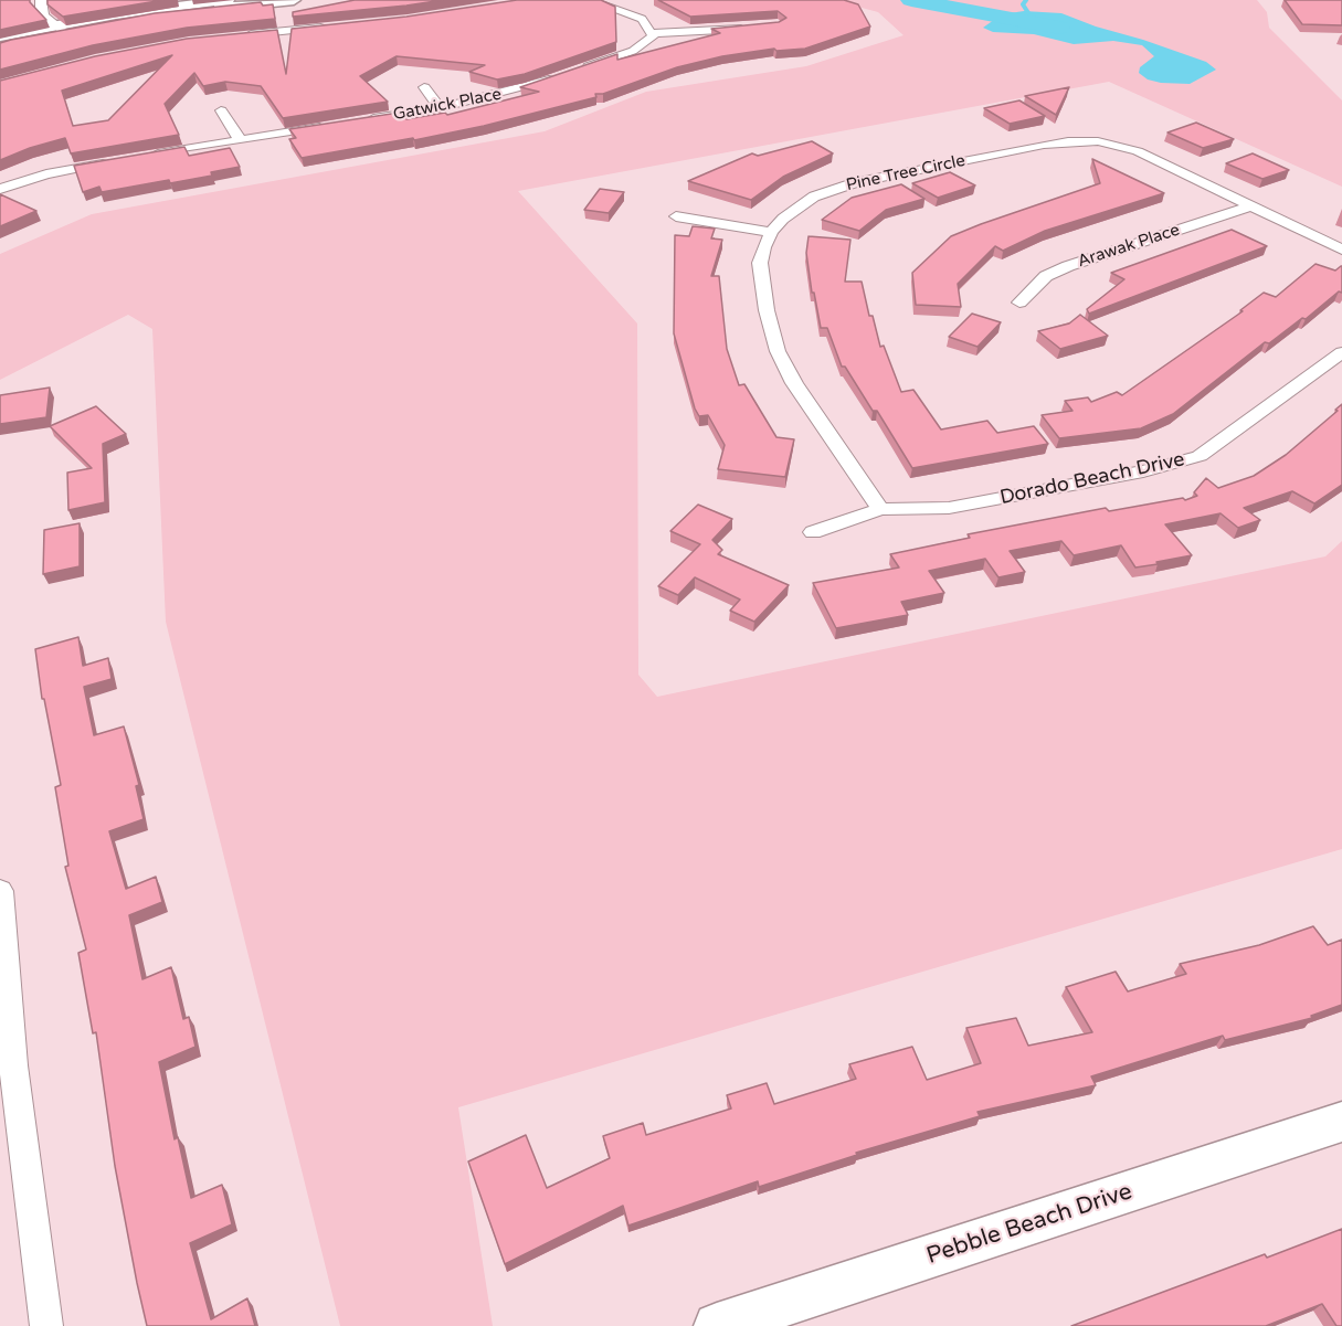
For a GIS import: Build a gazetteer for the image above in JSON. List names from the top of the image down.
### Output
{
  "streets": {
    "street": [
      "Gatwick Place",
      "Pine Tree Circle",
      "Arawak Place",
      "Dorado Beach Drive",
      "Pebble Beach Drive"
    ]
  },
  "crossings": [
    ["Pine Tree Circle", "Arawak Place"],
    ["Pine Tree Circle", "Dorado Beach Drive"]
  ]
}
